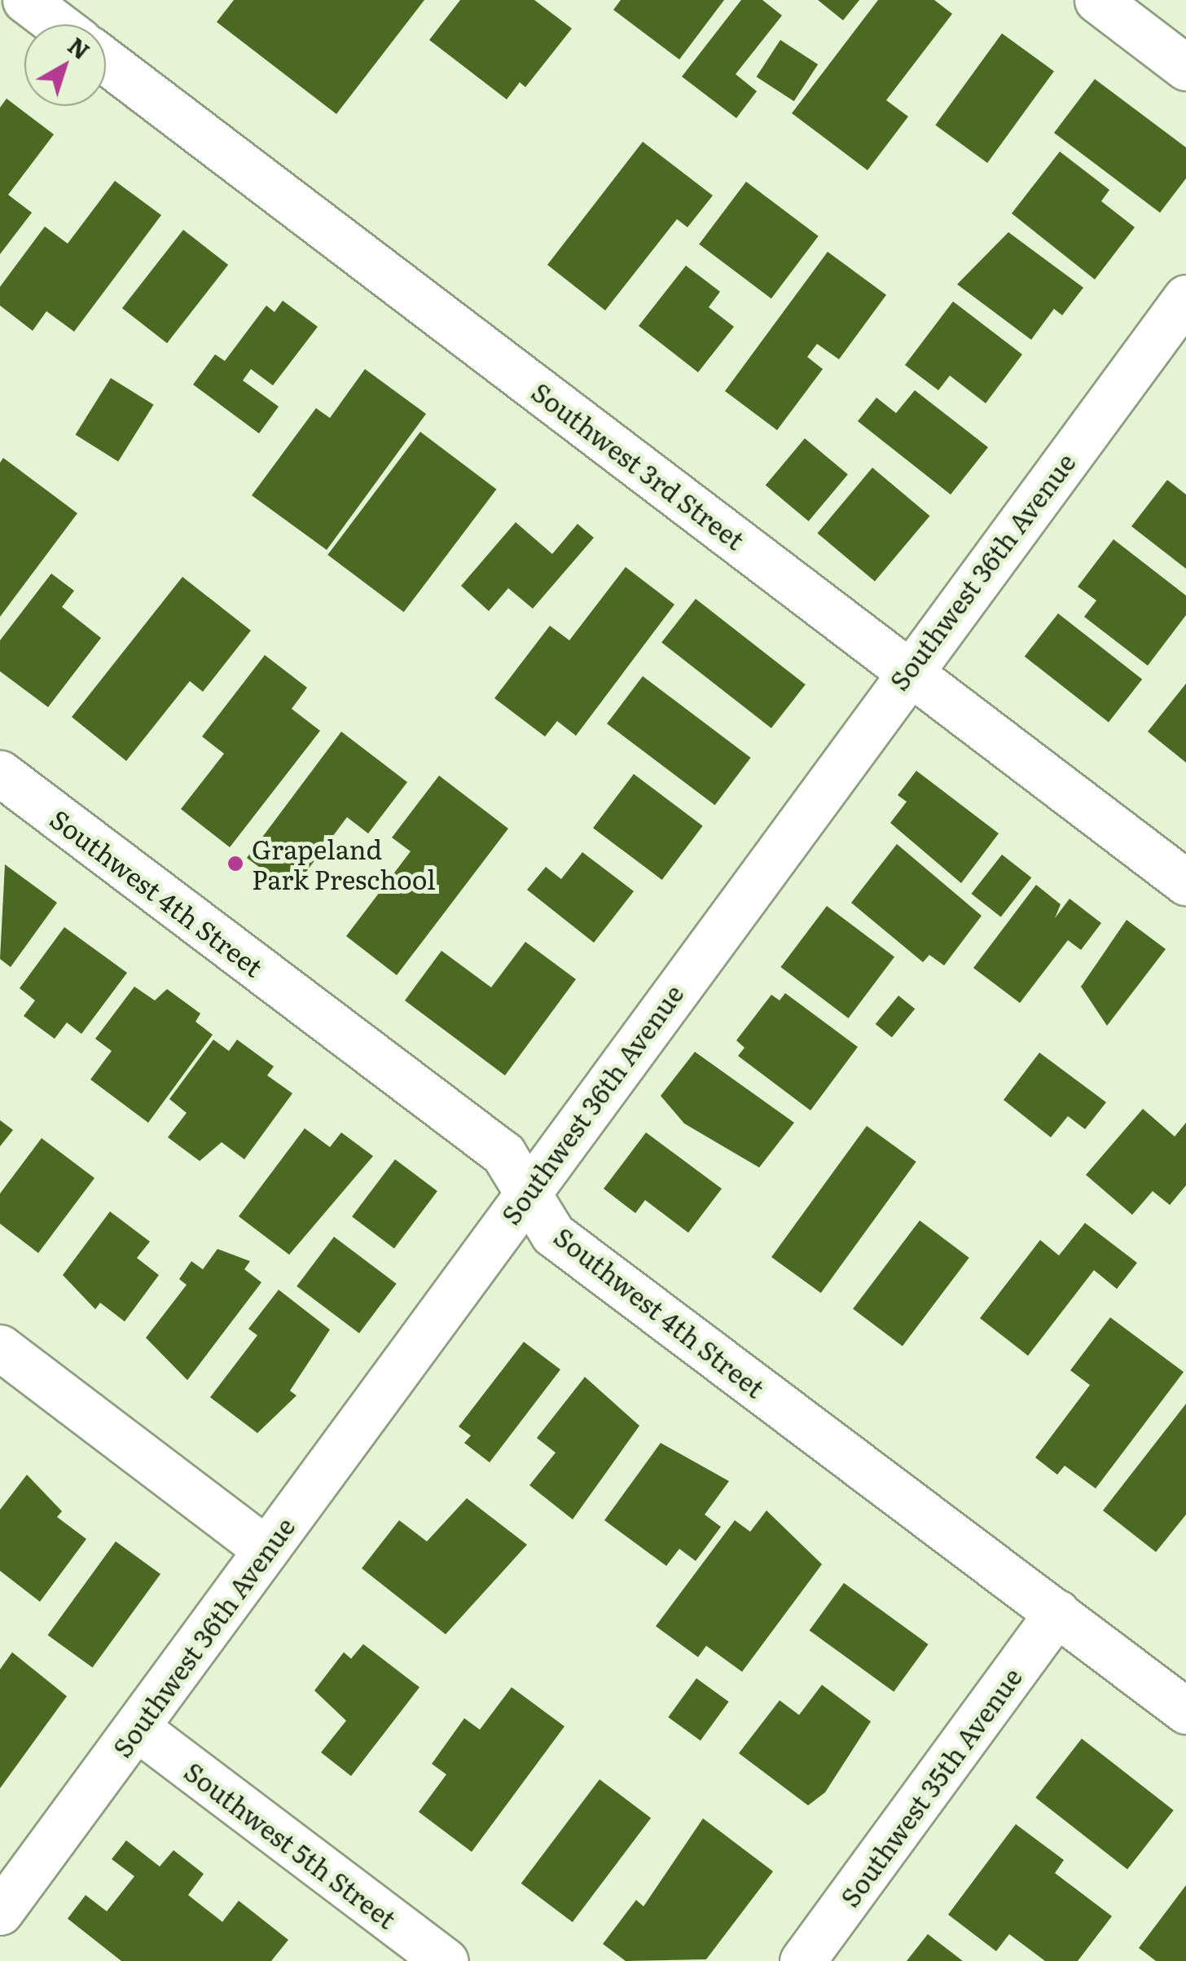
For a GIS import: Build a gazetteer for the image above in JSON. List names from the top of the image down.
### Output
{
  "streets": {
    "street": [
      "Southwest 3rd Street",
      "Southwest 36th Avenue",
      "Southwest 4th Street",
      "Southwest 35th Avenue",
      "Southwest 5th Street"
    ]
  },
  "crossings": [
    ["Southwest 3rd Street", "Southwest 36th Avenue"],
    ["Southwest 36th Avenue", "Southwest 4th Street"],
    ["Southwest 36th Avenue", "Southwest 5th Street"],
    ["Southwest 4th Street", "Southwest 35th Avenue"]
  ],
  "places": ["Grapeland Park Preschool"],
  "north": "top right"
}
